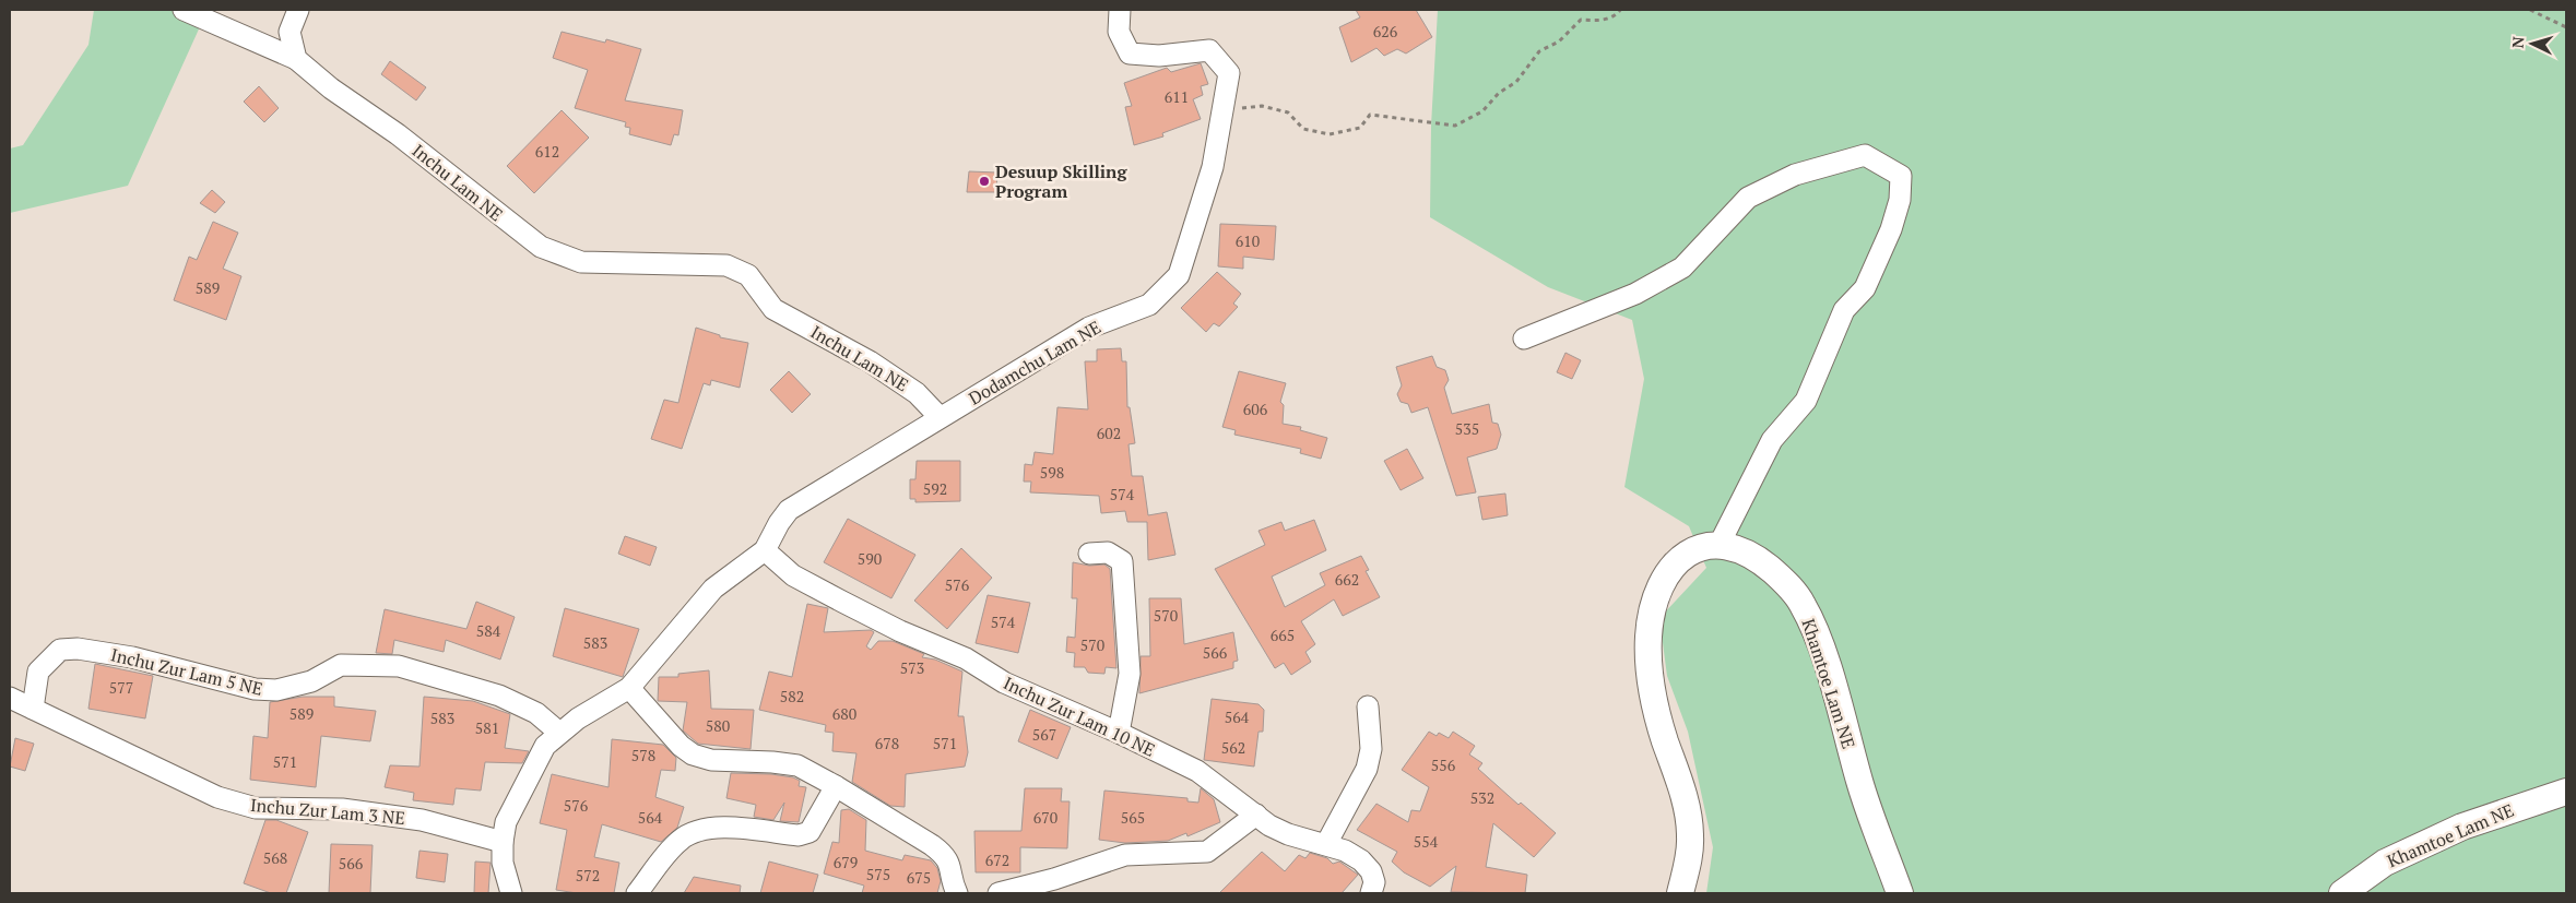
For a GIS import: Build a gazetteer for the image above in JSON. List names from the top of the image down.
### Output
{
  "streets": {
    "main road": ["Khamtoe Lam NE"],
    "street": [
      "Inchu Lam NE",
      "Dodamchu Lam NE",
      "Inchu Zur Lam 5 NE",
      "Inchu Zur Lam 10 NE",
      "Inchu Zur Lam 3 NE"
    ]
  },
  "crossings": [
    ["Inchu Lam NE", "Dodamchu Lam NE"],
    ["Inchu Zur Lam 5 NE", "Inchu Zur Lam 3 NE"]
  ],
  "places": ["Desuup Skilling Program"],
  "house_numbers": [
    "626",
    "611",
    "612",
    "610",
    "589",
    "606",
    "535",
    "602",
    "598",
    "592",
    "574",
    "590",
    "662",
    "576",
    "570",
    "574",
    "584",
    "665",
    "583",
    "570",
    "566",
    "573",
    "577",
    "582",
    "589",
    "680",
    "564",
    "583",
    "580",
    "581",
    "567",
    "678",
    "571",
    "562",
    "578",
    "571",
    "556",
    "532",
    "576",
    "564",
    "670",
    "565",
    "554",
    "568",
    "672",
    "679",
    "566",
    "575",
    "572",
    "675"
  ],
  "north": "left"
}
